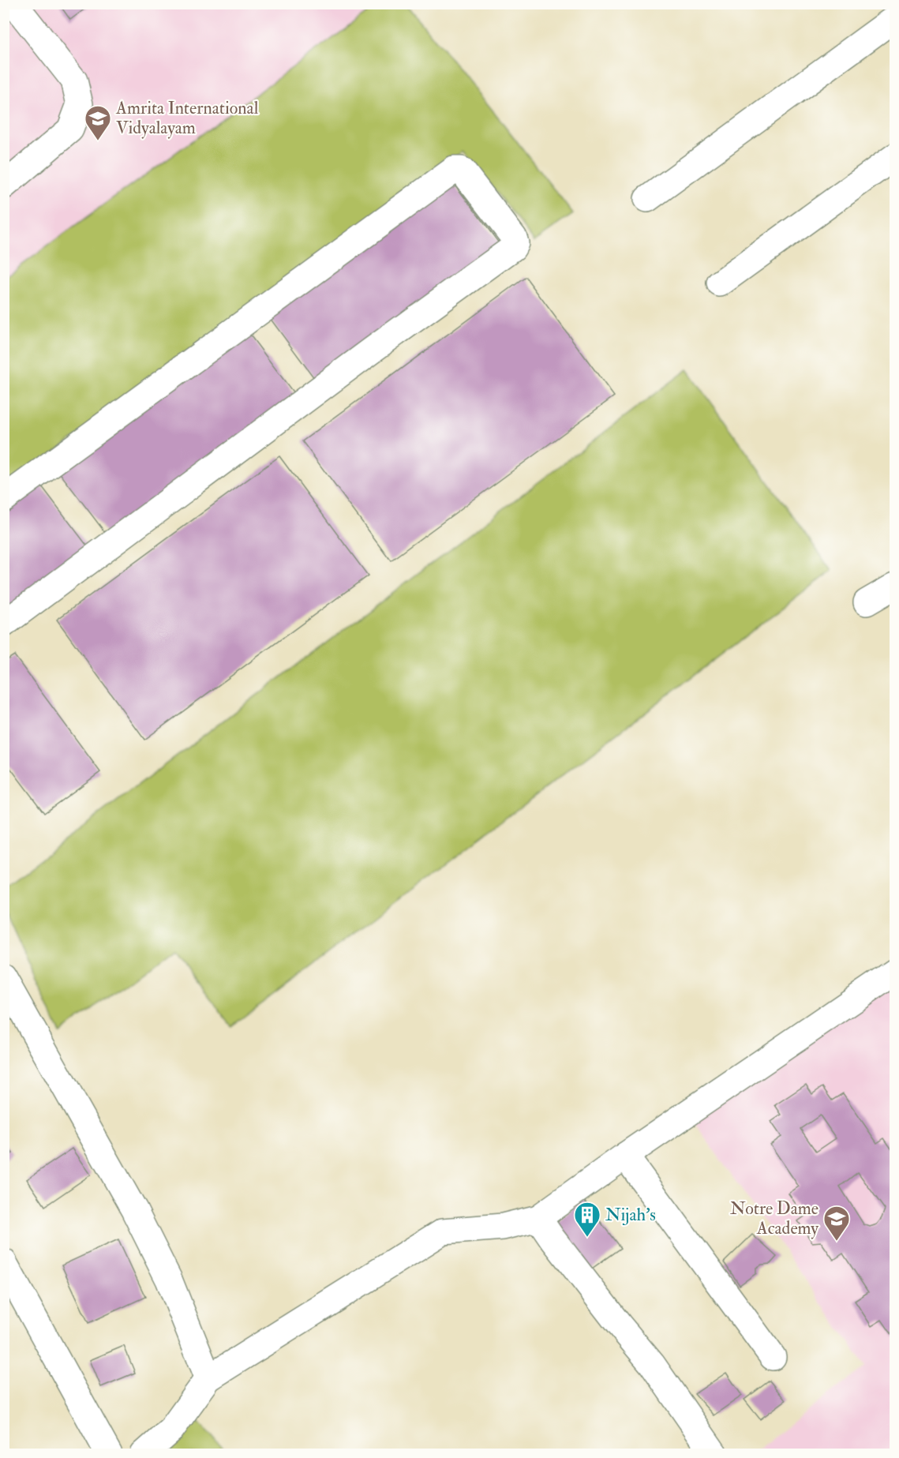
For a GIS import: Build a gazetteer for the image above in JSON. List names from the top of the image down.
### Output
{
  "places": {
    "school or university": ["Amrita International Vidyalayam", "Notre Dame Academy"],
    "building": ["Nijah's"]
  }
}
